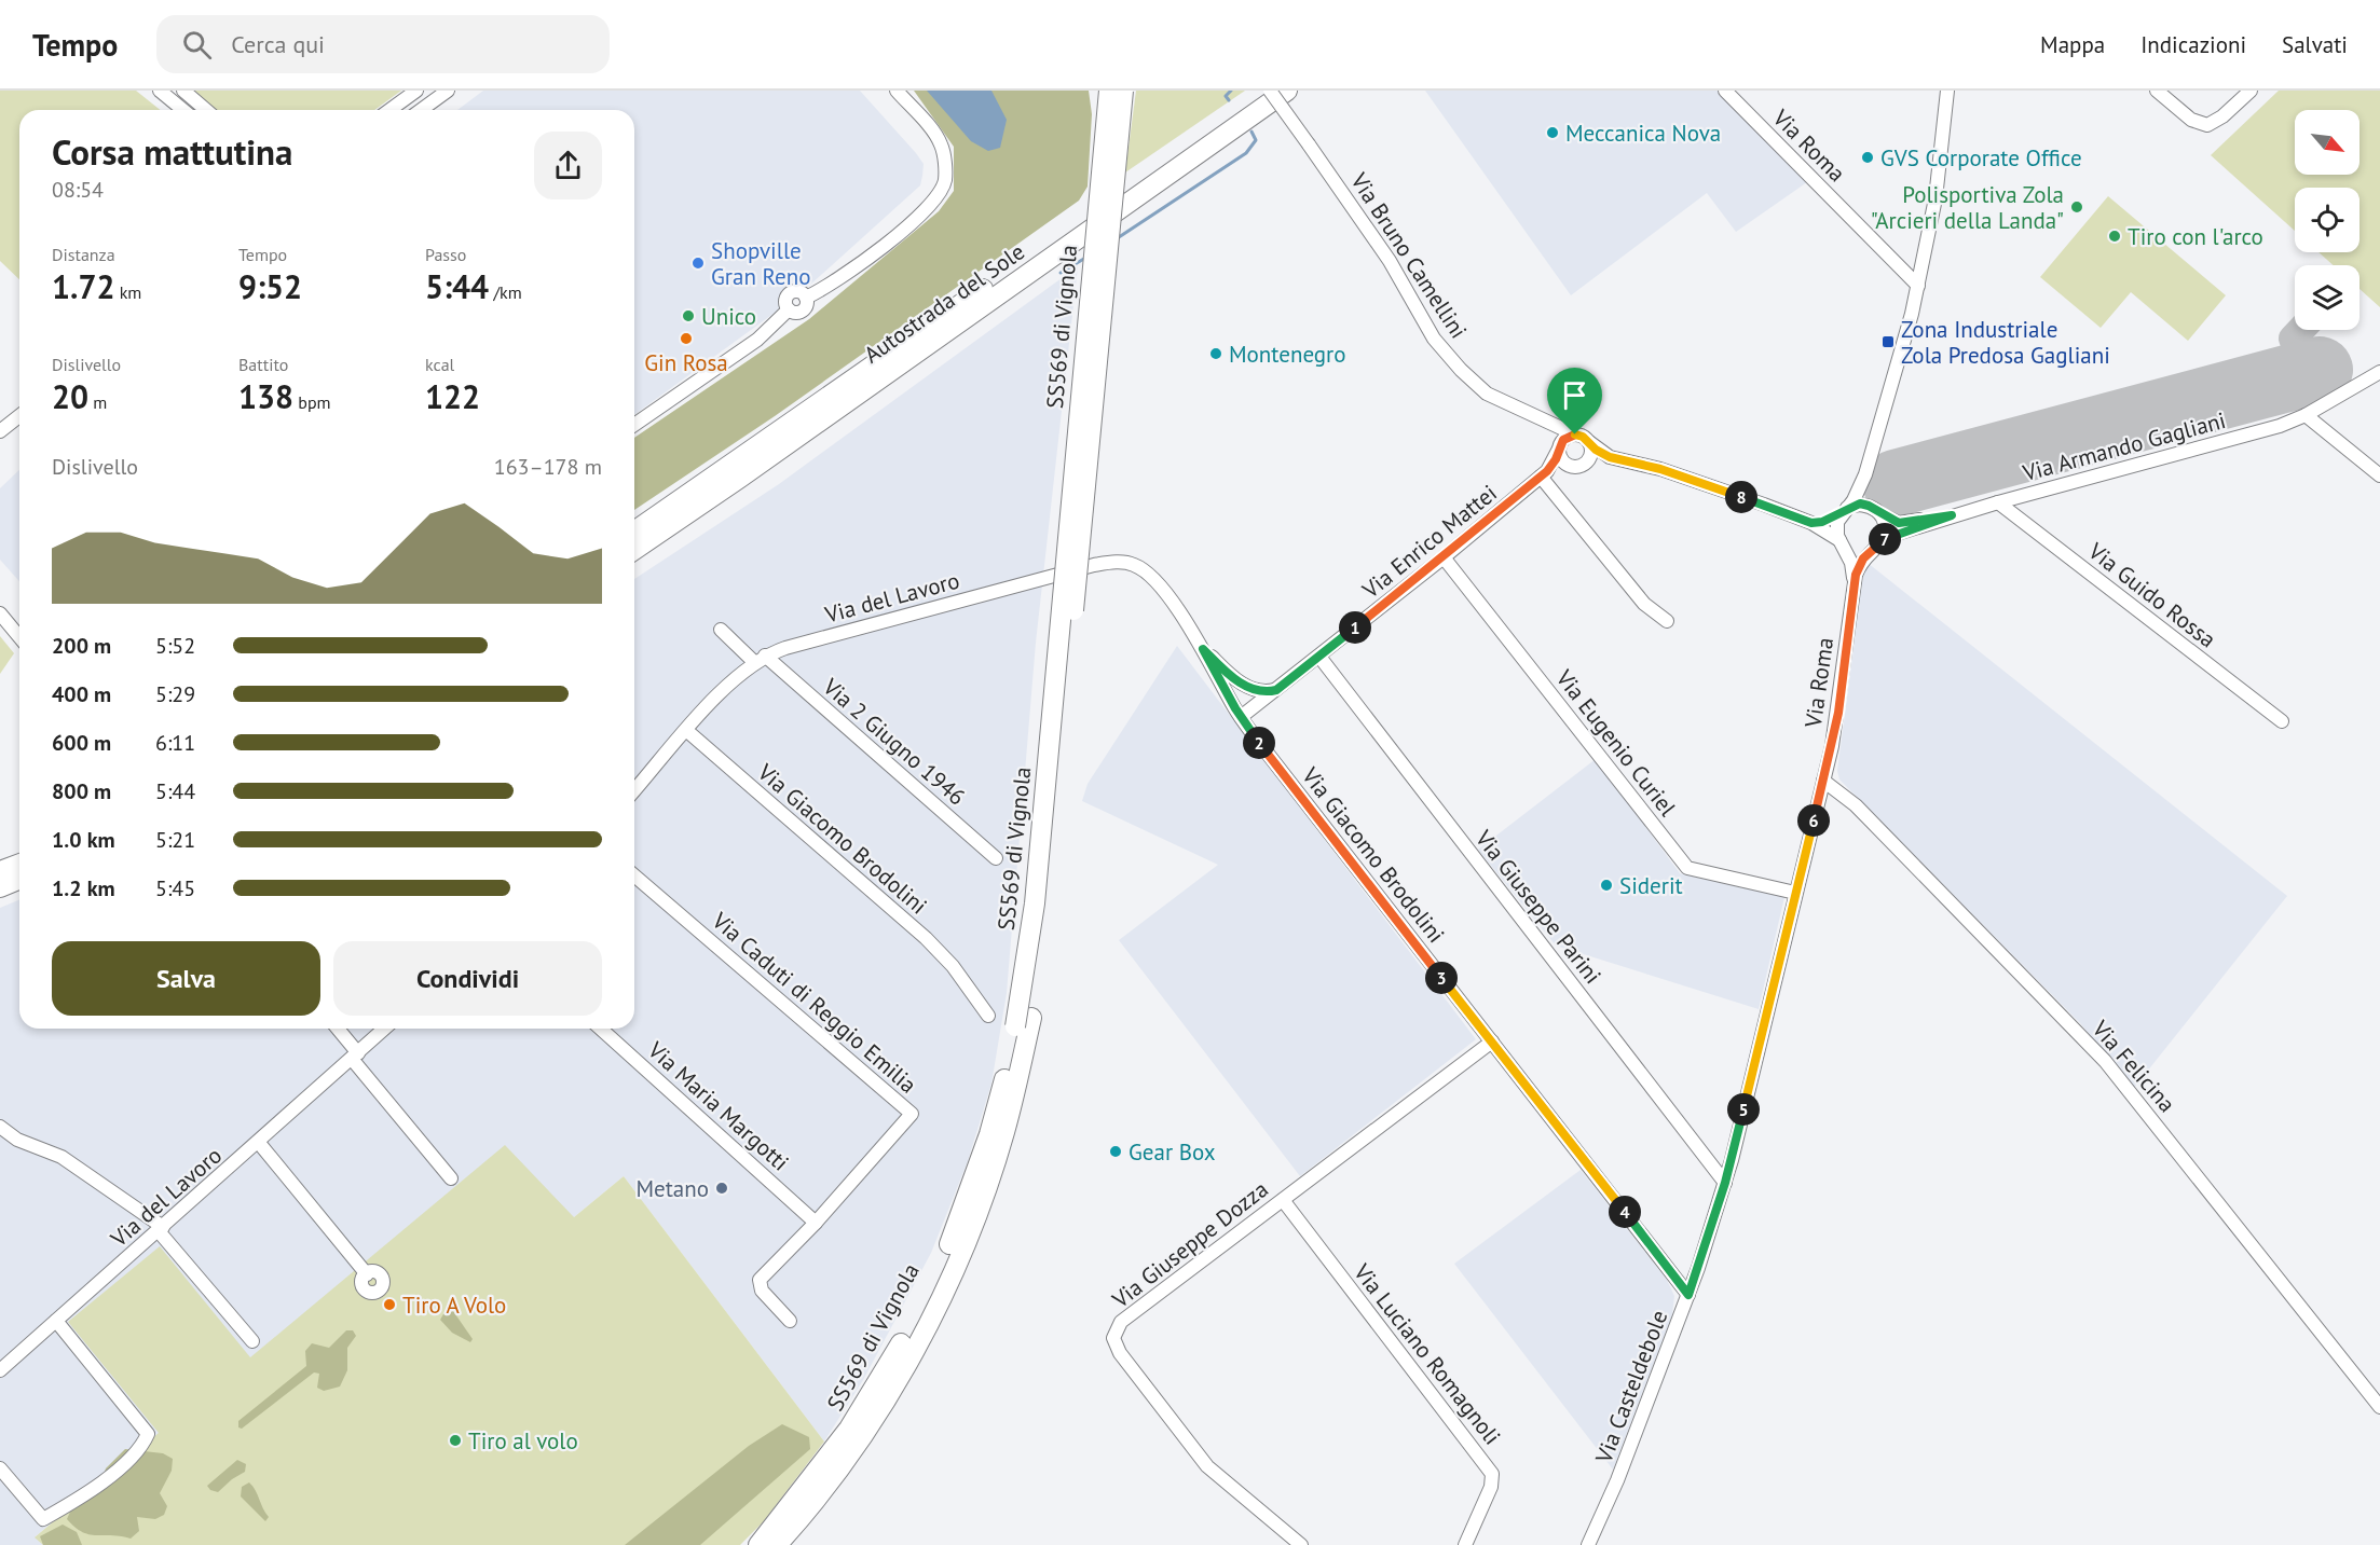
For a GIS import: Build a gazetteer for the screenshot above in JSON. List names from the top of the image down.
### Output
{
  "streets": {
    "highway": ["Autostrada del Sole", "SS569 di Vignola"],
    "street": [
      "Via Roma",
      "Via Bruno Camellini",
      "Via Armando Gagliani",
      "Via Enrico Mattei",
      "Via Guido Rossa",
      "Via del Lavoro",
      "Via 2 Giugno 1946",
      "Via Eugenio Curiel",
      "Via Giacomo Brodolini",
      "Via Giuseppe Parini",
      "Via Caduti di Reggio Emilia",
      "Via Felicina",
      "Via Maria Margotti",
      "Via Giuseppe Dozza",
      "Via Luciano Romagnoli",
      "Via Casteldebole"
    ]
  },
  "crossings": [
    ["Via Roma", "Via Armando Gagliani"],
    ["Via Roma", "Via Felicina"],
    ["Via Roma", "Via Casteldebole"],
    ["Via Bruno Camellini", "Via Enrico Mattei"],
    ["Via Armando Gagliani", "Via Guido Rossa"],
    ["Via Enrico Mattei", "Via Eugenio Curiel"],
    ["Via Enrico Mattei", "Via Giacomo Brodolini"],
    ["Via Enrico Mattei", "Via Giuseppe Parini"],
    ["Via del Lavoro", "Via 2 Giugno 1946"],
    ["Via del Lavoro", "Via Giacomo Brodolini"],
    ["Via Eugenio Curiel", "Via Casteldebole"],
    ["Via Giacomo Brodolini", "Via Giuseppe Dozza"],
    ["Via Giacomo Brodolini", "Via Casteldebole"],
    ["Via Giuseppe Parini", "Via Casteldebole"],
    ["Via Caduti di Reggio Emilia", "Via Maria Margotti"],
    ["Via Felicina", "Via Casteldebole"],
    ["Via Giuseppe Dozza", "Via Luciano Romagnoli"]
  ],
  "places": {
    "other": [
      "Meccanica Nova",
      "GVS Corporate Office",
      "Polisportiva Zola \"Arcieri della Landa\"",
      "Tiro con l'arco",
      "Shopville Gran Reno",
      "Unico",
      "Gin Rosa",
      "Montenegro",
      "Siderit",
      "Gear Box",
      "Metano",
      "Tiro A Volo",
      "Tiro al volo"
    ],
    "transit": ["Zona Industriale Zola Predosa Gagliani"]
  },
  "north": "bottom right",
  "page": {
    "header": "Tempo",
    "search": "Cerca qui",
    "nav": ["Mappa", "Indicazioni", "Salvati"],
    "heading": ["Corsa mattutina", "08:54"],
    "stats": [
      ["Distanza", "1.72 km"],
      ["Tempo", "9:52"],
      ["Passo", "5:44 /km"],
      ["Dislivello", "20 m"],
      ["Battito", "138 bpm"],
      ["kcal", "122"]
    ],
    "chart": ["Dislivello", "163–178 m"],
    "pins": [
      "8",
      "7",
      "1",
      "2",
      "6",
      "3",
      "5",
      "4"
    ],
    "list": [
      {
        "name": "200 m",
        "note": "5:52"
      },
      {
        "name": "400 m",
        "note": "5:29"
      },
      {
        "name": "600 m",
        "note": "6:11"
      },
      {
        "name": "800 m",
        "note": "5:44"
      },
      {
        "name": "1.0 km",
        "note": "5:21"
      },
      {
        "name": "1.2 km",
        "note": "5:45"
      }
    ],
    "buttons": ["Salva", "Condividi"]
  }
}
